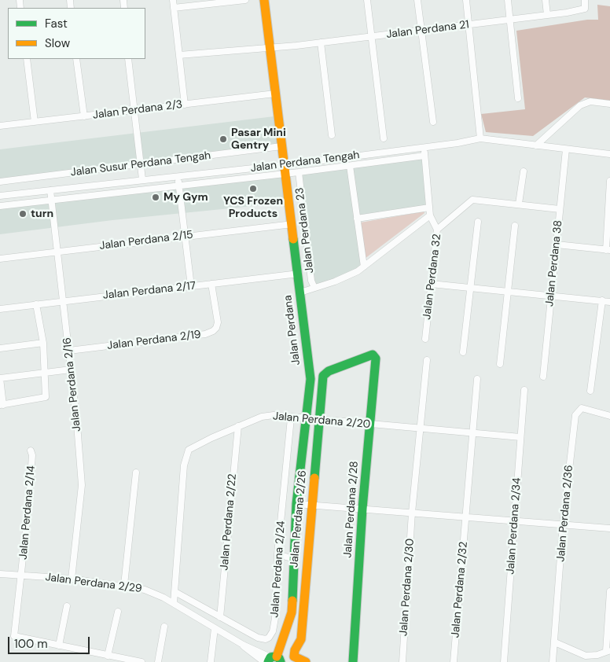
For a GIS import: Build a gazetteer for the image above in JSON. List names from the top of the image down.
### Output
{
  "streets": {
    "street": [
      "Jalan Perdana 21",
      "Jalan Perdana 2/3",
      "Jalan Perdana Tengah",
      "Jalan Susur Perdana Tengah",
      "Jalan Perdana 23",
      "Jalan Perdana 2/15",
      "Jalan Perdana 38",
      "Jalan Perdana 32",
      "Jalan Perdana 2/17",
      "Jalan Perdana",
      "Jalan Perdana 2/19",
      "Jalan Perdana 2/16",
      "Jalan Perdana 2/20",
      "Jalan Perdana 2/28",
      "Jalan Perdana 2/14",
      "Jalan Perdana 2/36",
      "Jalan Perdana 2/26",
      "Jalan Perdana 2/22",
      "Jalan Perdana 2/34",
      "Jalan Perdana 2/24",
      "Jalan Perdana 2/29",
      "Jalan Perdana 2/30",
      "Jalan Perdana 2/32"
    ]
  },
  "crossings": [
    ["Jalan Perdana 21", "Jalan Perdana"],
    ["Jalan Perdana 2/3", "Jalan Perdana"],
    ["Jalan Perdana Tengah", "Jalan Perdana 23"],
    ["Jalan Perdana Tengah", "Jalan Perdana 38"],
    ["Jalan Perdana Tengah", "Jalan Perdana"],
    ["Jalan Perdana Tengah", "Jalan Perdana 2/16"],
    ["Jalan Susur Perdana Tengah", "Jalan Perdana"],
    ["Jalan Perdana 23", "Jalan Perdana"],
    ["Jalan Perdana 2/15", "Jalan Perdana"],
    ["Jalan Perdana 2/15", "Jalan Perdana 2/16"],
    ["Jalan Perdana 38", "Jalan Perdana 32"],
    ["Jalan Perdana 2/17", "Jalan Perdana"],
    ["Jalan Perdana 2/17", "Jalan Perdana 2/19"],
    ["Jalan Perdana 2/17", "Jalan Perdana 2/16"],
    ["Jalan Perdana", "Jalan Perdana 2/20"],
    ["Jalan Perdana", "Jalan Perdana 2/29"],
    ["Jalan Perdana 2/19", "Jalan Perdana 2/16"],
    ["Jalan Perdana 2/16", "Jalan Perdana 2/29"],
    ["Jalan Perdana 2/20", "Jalan Perdana 2/28"],
    ["Jalan Perdana 2/20", "Jalan Perdana 2/26"],
    ["Jalan Perdana 2/20", "Jalan Perdana 2/22"],
    ["Jalan Perdana 2/20", "Jalan Perdana 2/34"],
    ["Jalan Perdana 2/20", "Jalan Perdana 2/24"],
    ["Jalan Perdana 2/20", "Jalan Perdana 2/29"],
    ["Jalan Perdana 2/20", "Jalan Perdana 2/30"],
    ["Jalan Perdana 2/20", "Jalan Perdana 2/32"],
    ["Jalan Perdana 2/28", "Jalan Perdana 2/26"],
    ["Jalan Perdana 2/14", "Jalan Perdana 2/29"],
    ["Jalan Perdana 2/22", "Jalan Perdana 2/24"]
  ],
  "places": [
    "Pasar Mini Gentry",
    "YCS Frozen Products",
    "My Gym",
    "turn"
  ],
  "legend": ["Fast", "Slow"],
  "scale_bar": "100 m"
}
